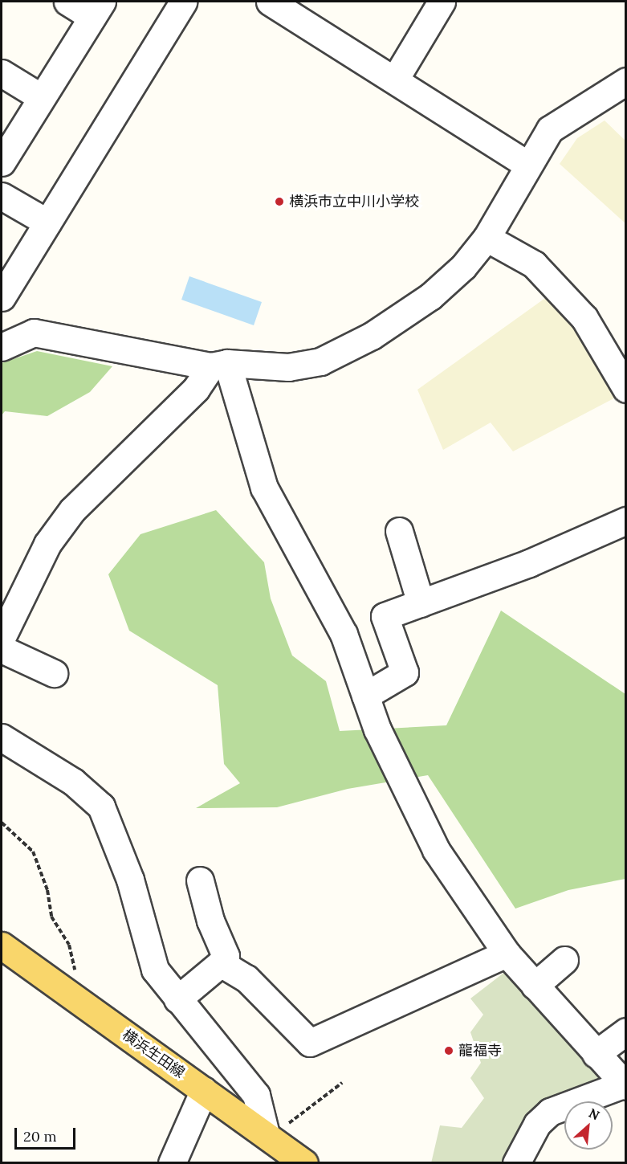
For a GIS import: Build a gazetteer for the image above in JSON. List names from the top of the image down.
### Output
{
  "streets": {
    "main road": ["横浜生田線"]
  },
  "places": ["横浜市立中川小学校", "龍福寺"],
  "scale_bar": "20 m",
  "north": "top right"
}
